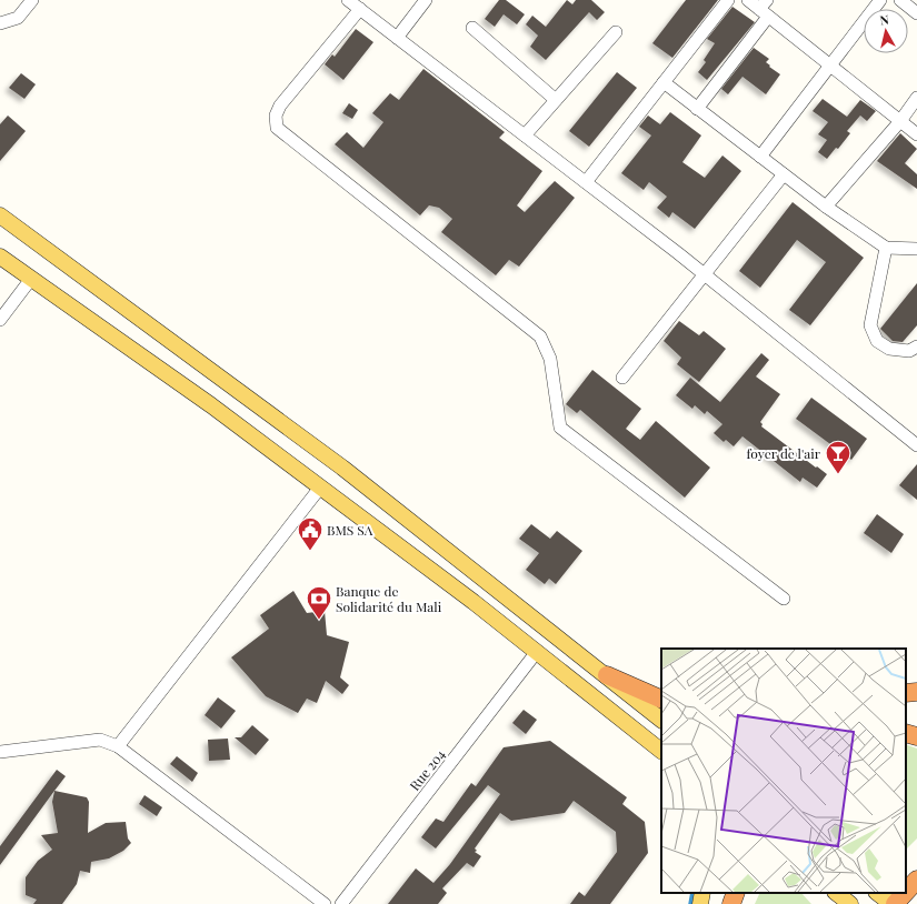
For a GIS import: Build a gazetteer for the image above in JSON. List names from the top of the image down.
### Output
{
  "streets": {
    "street": ["Rue 204"]
  },
  "places": {
    "bar": ["foyer de l'air"],
    "public building": ["BMS SA"],
    "bank": ["Banque de Solidarité du Mali"]
  },
  "north": "top"
}
